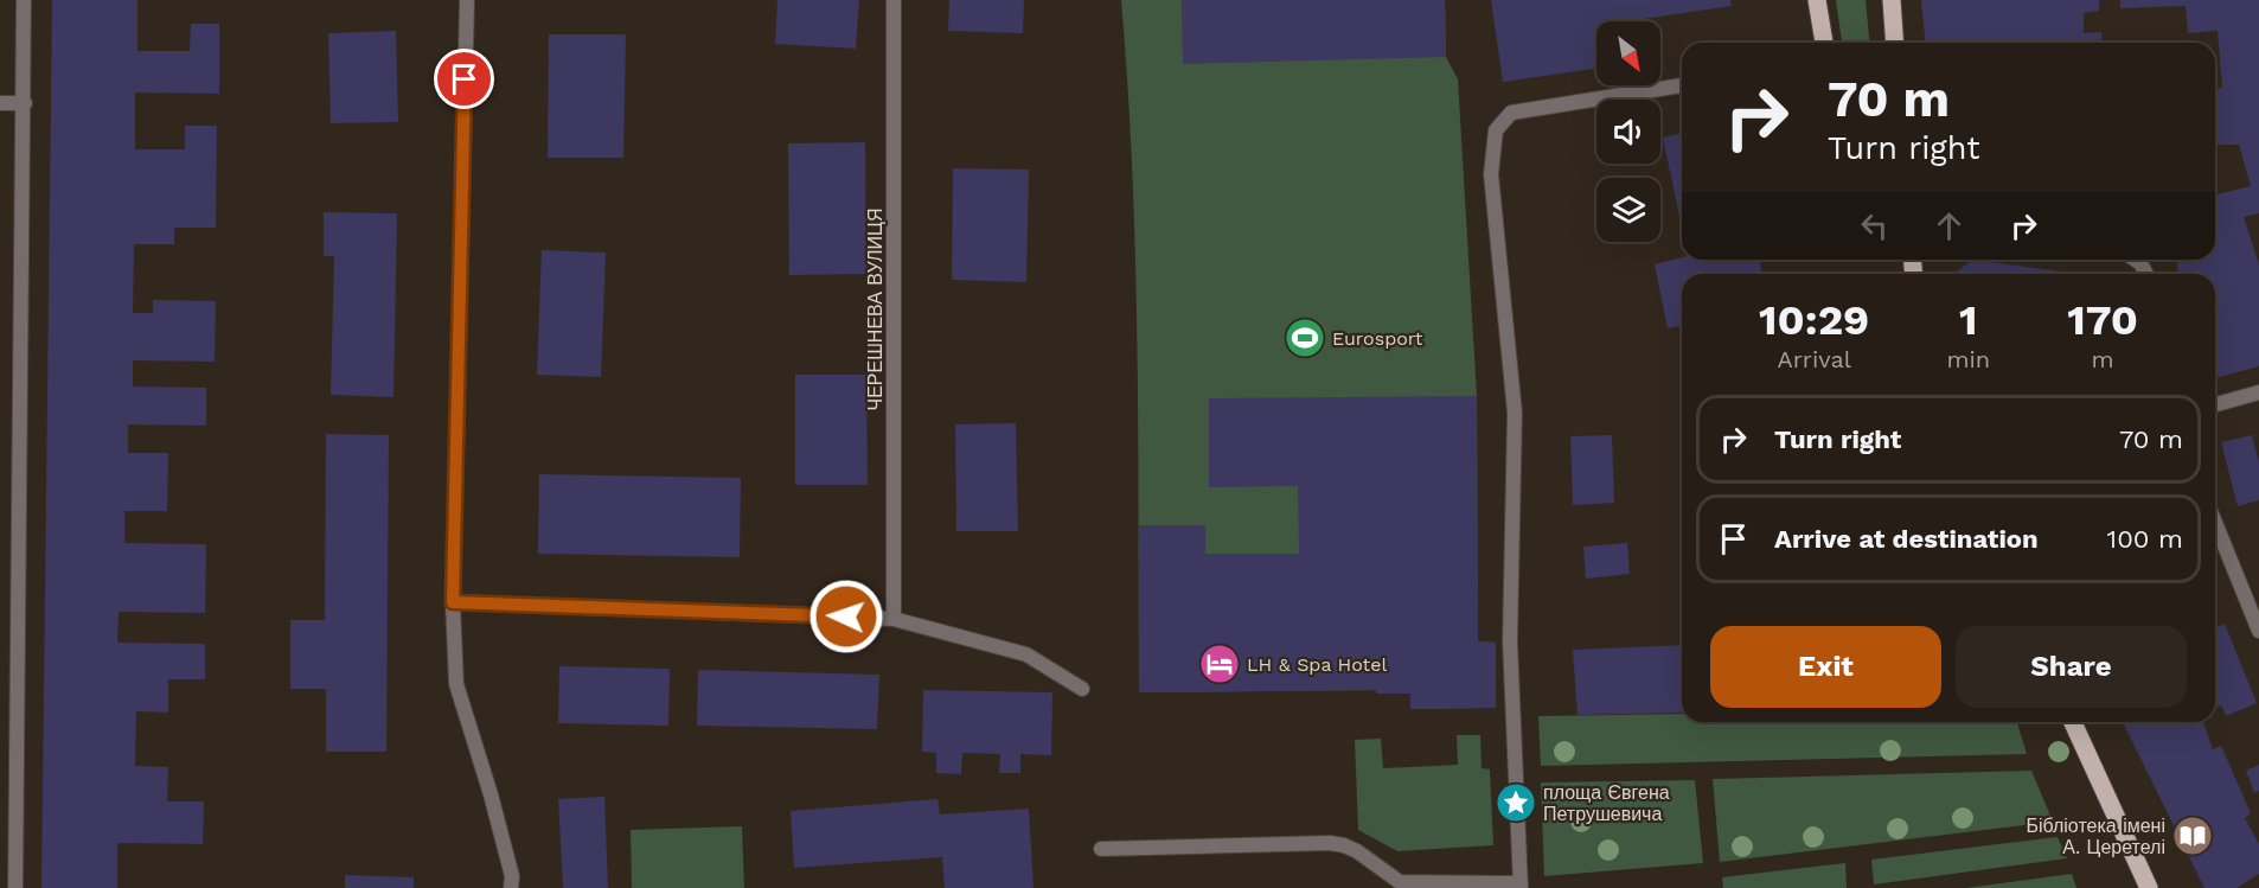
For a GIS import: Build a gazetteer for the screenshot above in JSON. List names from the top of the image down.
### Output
{
  "streets": {
    "street": ["ЧЕРЕШНЕВА ВУЛИЦЯ"]
  },
  "places": {
    "sports": ["Eurosport"],
    "hotel": ["LH & Spa Hotel"],
    "place": ["площа Євгена Петрушевича"],
    "library": ["Бібліотека імені А. Церетелі"]
  },
  "north": "bottom right",
  "page": {
    "turn": ["70 m", "Turn right"],
    "eta": [
      "10:29",
      "Arrival",
      "1",
      "min",
      "170",
      "m"
    ],
    "list": [
      {
        "name": "Turn right",
        "value": "70 m"
      },
      {
        "name": "Arrive at destination",
        "value": "100 m"
      }
    ],
    "buttons": ["Exit", "Share"]
  }
}
